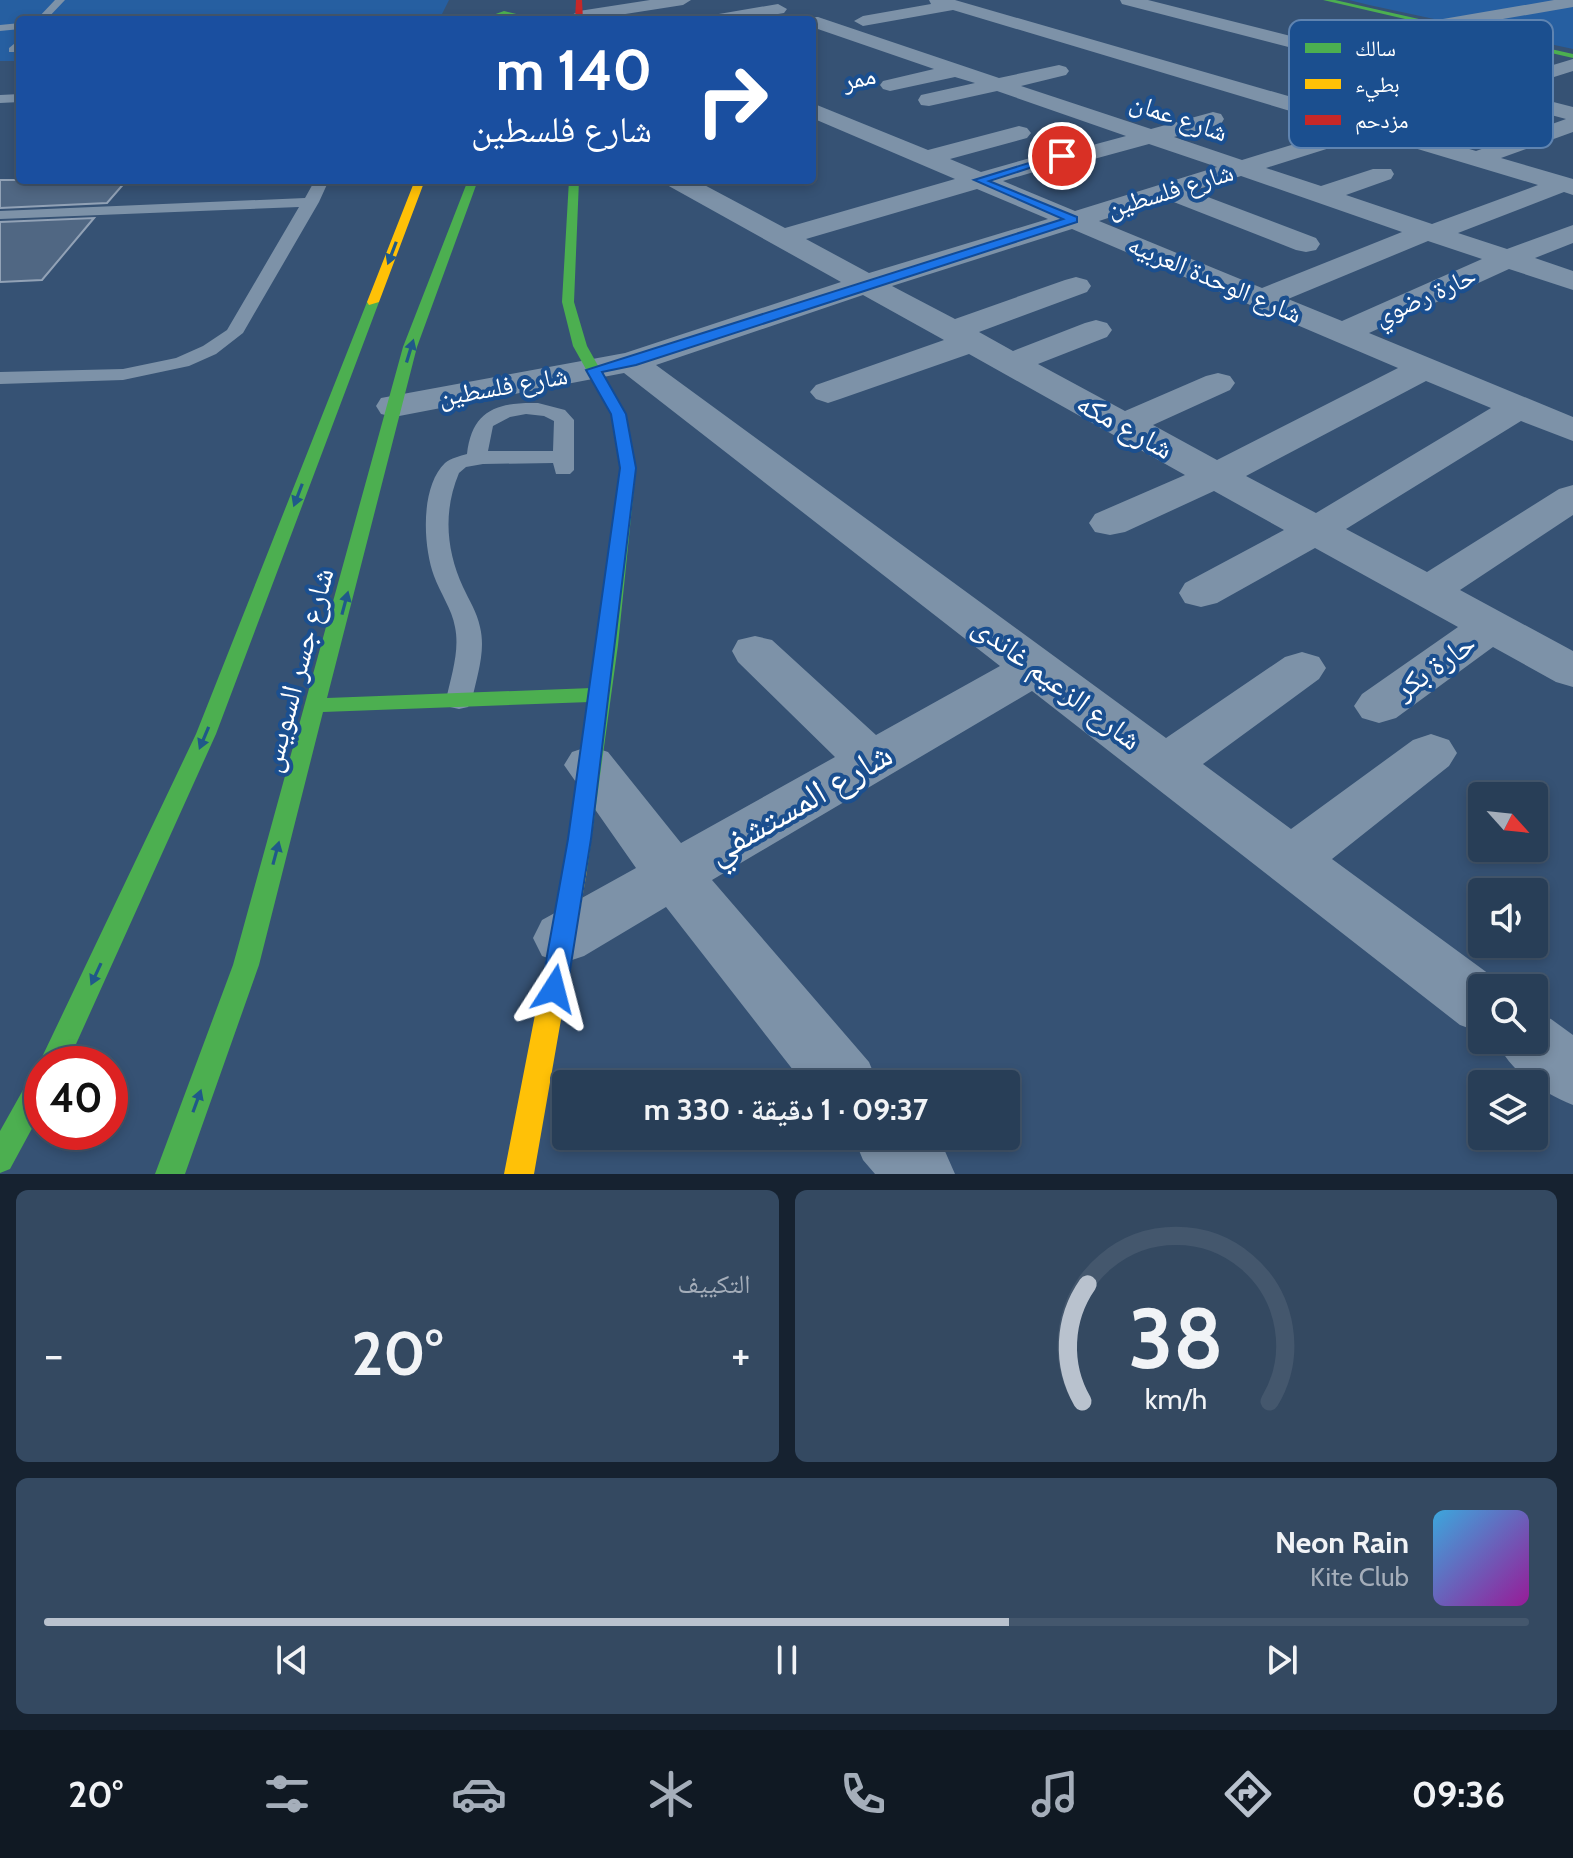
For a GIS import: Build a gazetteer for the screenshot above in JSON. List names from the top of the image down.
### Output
{
  "streets": {
    "main road": ["شارع جسر السويس"],
    "street": [
      "ممر",
      "شارع عمان",
      "شارع فلسطين",
      "شارع الوحدة العربيه",
      "حارة رضوي",
      "شارع مكه",
      "حارة بكر",
      "شارع الزعيم غاندى",
      "شارع المستشفي"
    ]
  },
  "crossings": [
    ["ممر", "شارع عمان"],
    ["ممر", "شارع الوحدة العربيه"],
    ["شارع عمان", "شارع فلسطين"],
    ["شارع عمان", "حارة رضوي"],
    ["شارع فلسطين", "شارع الوحدة العربيه"],
    ["شارع فلسطين", "شارع مكه"],
    ["شارع فلسطين", "شارع جسر السويس"],
    ["شارع فلسطين", "شارع الزعيم غاندى"],
    ["شارع الوحدة العربيه", "حارة رضوي"],
    ["شارع مكه", "حارة بكر"],
    ["شارع الزعيم غاندى", "شارع المستشفي"]
  ],
  "legend": ["سالك", "بطيء", "مزدحم"],
  "north": "bottom right",
  "page": {
    "turn": ["140 m", "شارع فلسطين"],
    "limit": "40",
    "trip": "09:37 · 1 دقيقة · 330 m",
    "tile": "التكييف",
    "heat": ["−", "20°", "+"],
    "song": ["Neon Rain", "Kite Club"],
    "tabs": ["09:36", "20°"],
    "gauge": ["38", "km/h"]
  }
}
